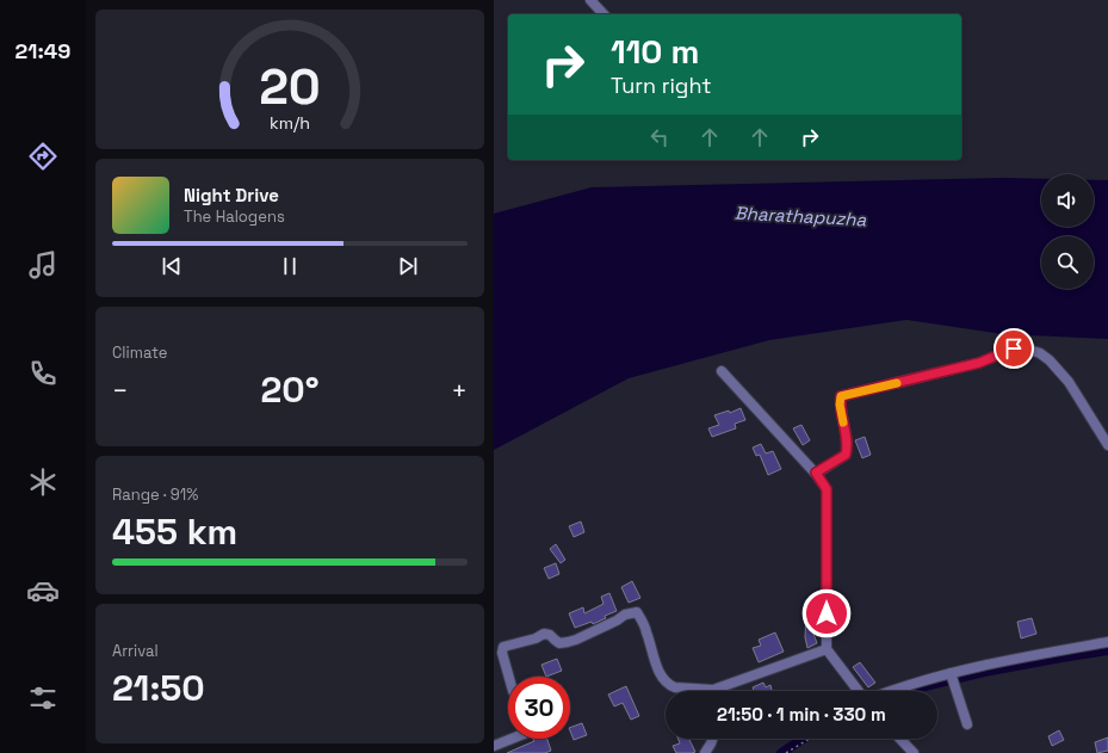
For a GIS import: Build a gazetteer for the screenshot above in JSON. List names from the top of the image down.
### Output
{
  "water": ["Bharathapuzha"],
  "page": {
    "tabs": "21:49",
    "turn": ["110 m", "Turn right"],
    "song": ["Night Drive", "The Halogens"],
    "tile": [
      "Climate",
      ["Range · 91%", "455 km"],
      ["Arrival", "21:50"]
    ],
    "heat": ["−", "20°", "+"],
    "limit": "30",
    "trip": "21:50 · 1 min · 330 m",
    "gauge": ["20", "km/h"]
  }
}
